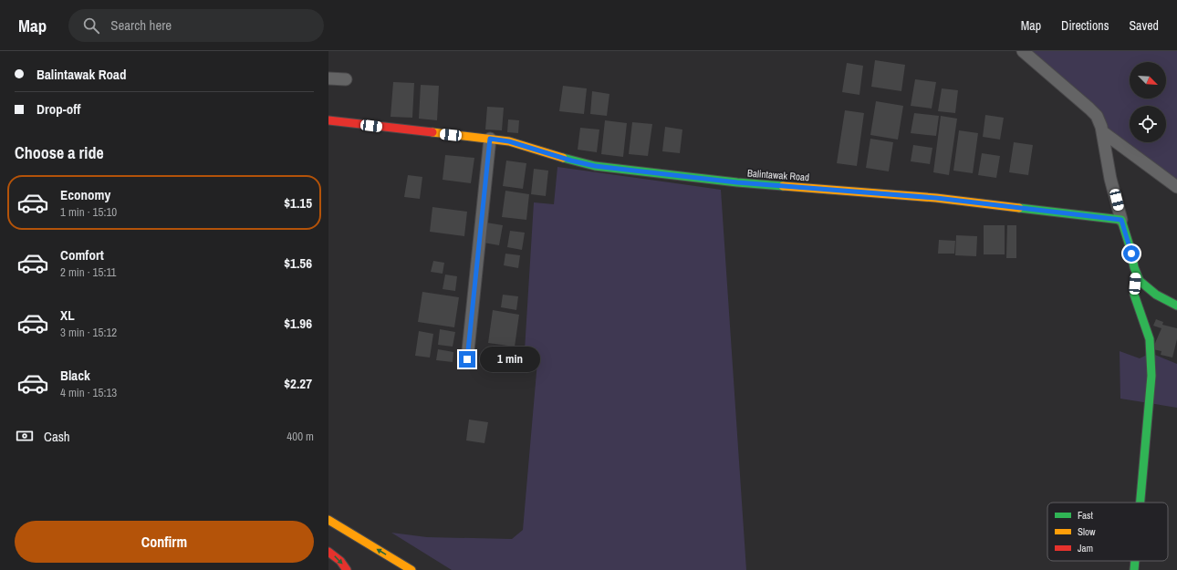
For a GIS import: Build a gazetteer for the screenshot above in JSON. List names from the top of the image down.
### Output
{
  "streets": {
    "street": ["Balintawak Road"]
  },
  "legend": ["Fast", "Slow", "Jam"],
  "north": "bottom right",
  "page": {
    "header": "Map",
    "search": "Search here",
    "nav": ["Map", "Directions", "Saved"],
    "banner": ["Balintawak Road", "Drop-off"],
    "heading": "Choose a ride",
    "list": [
      {
        "name": "Economy",
        "note": "1 min · 15:10",
        "value": "$1.15"
      },
      {
        "name": "Comfort",
        "note": "2 min · 15:11",
        "value": "$1.56"
      },
      {
        "name": "XL",
        "note": "3 min · 15:12",
        "value": "$1.96"
      },
      {
        "name": "Black",
        "note": "4 min · 15:13",
        "value": "$2.27"
      }
    ],
    "bubble": "1 min",
    "pay": ["Cash", "400 m"],
    "buttons": "Confirm"
  }
}
